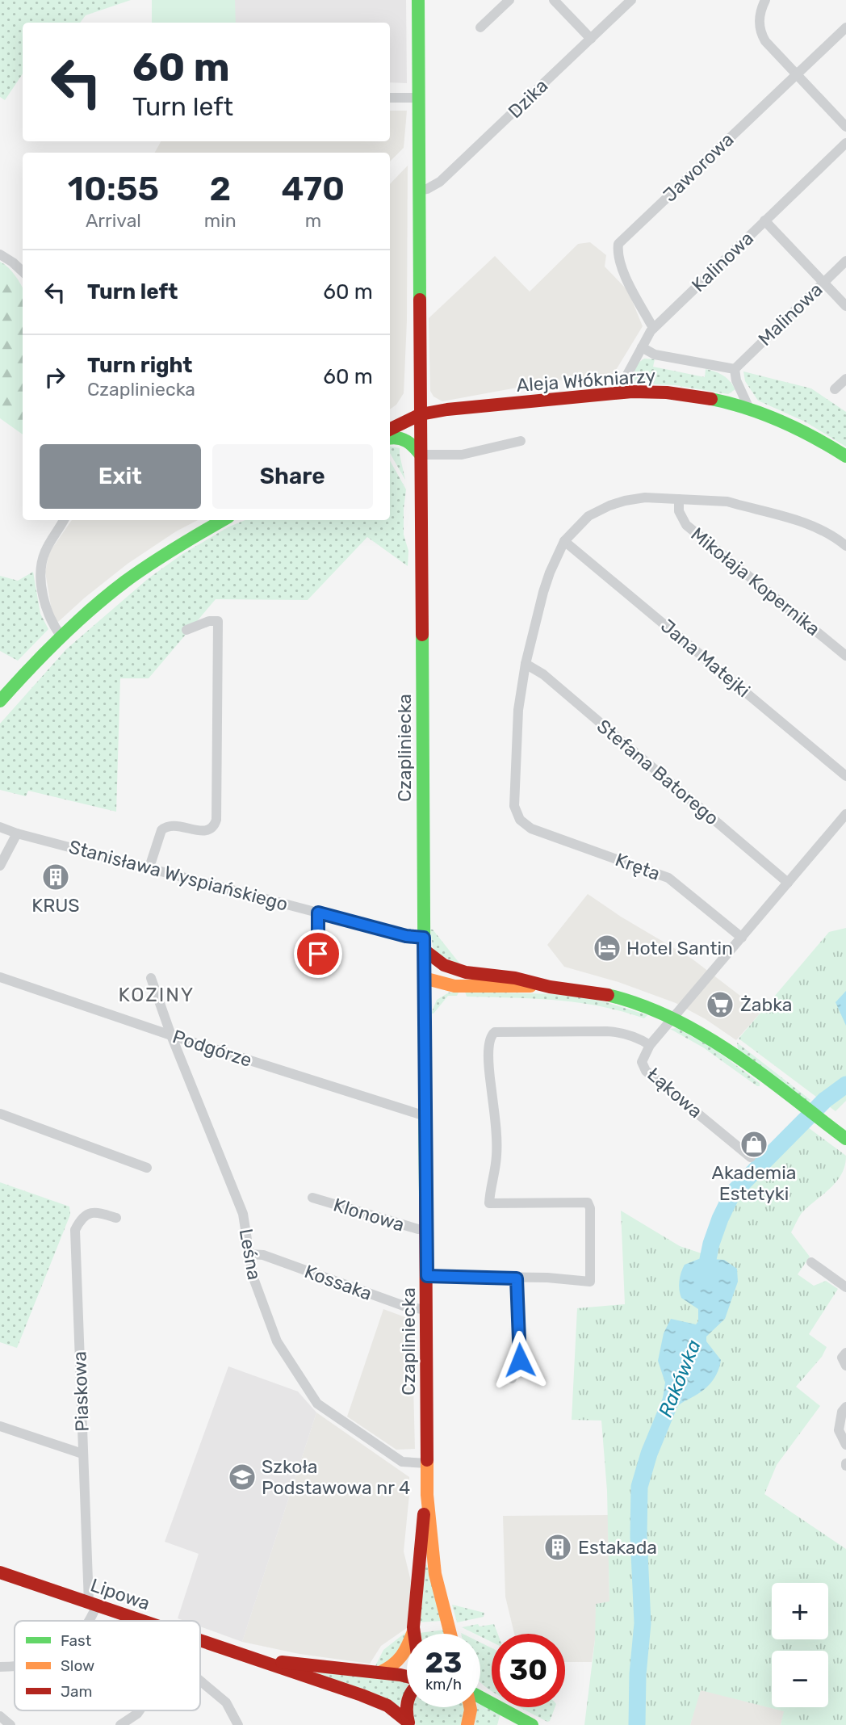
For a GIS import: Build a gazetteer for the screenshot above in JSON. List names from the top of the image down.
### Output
{
  "streets": {
    "street": [
      "Dzika",
      "Jaworowa",
      "Kalinowa",
      "Malinowa",
      "Aleja Włókniarzy",
      "Mikołaja Kopernika",
      "Jana Matejki",
      "Czapliniecka",
      "Stefana Batorego",
      "Kręta",
      "Stanisława Wyspiańskiego",
      "Podgórze",
      "Łąkowa",
      "Klonowa",
      "Leśna",
      "Kossaka",
      "Piaskowa",
      "Lipowa"
    ]
  },
  "crossings": [
    ["Dzika", "Czapliniecka"],
    ["Jaworowa", "Kalinowa"],
    ["Kalinowa", "Aleja Włókniarzy"],
    ["Aleja Włókniarzy", "Czapliniecka"],
    ["Czapliniecka", "Stanisława Wyspiańskiego"],
    ["Czapliniecka", "Podgórze"],
    ["Czapliniecka", "Klonowa"],
    ["Czapliniecka", "Leśna"],
    ["Czapliniecka", "Kossaka"],
    ["Stefana Batorego", "Kręta"],
    ["Stefana Batorego", "Łąkowa"],
    ["Kręta", "Łąkowa"],
    ["Podgórze", "Leśna"],
    ["Leśna", "Kossaka"],
    ["Piaskowa", "Lipowa"]
  ],
  "districts": ["KOZINY"],
  "water": ["Rakówka"],
  "places": {
    "building": ["KRUS", "Estakada"],
    "hotel": ["Hotel Santin"],
    "supermarket": ["Żabka"],
    "shop": ["Akademia Estetyki"],
    "school or university": ["Szkoła Podstawowa nr 4"]
  },
  "legend": ["Fast", "Slow", "Jam"],
  "page": {
    "turn": ["60 m", "Turn left"],
    "eta": [
      "10:55",
      "Arrival",
      "2",
      "min",
      "470",
      "m"
    ],
    "list": [
      {
        "name": "Turn left",
        "value": "60 m"
      },
      {
        "name": "Turn right",
        "note": "Czapliniecka",
        "value": "60 m"
      }
    ],
    "buttons": ["Exit", "Share"],
    "map_buttons": ["+", "−"],
    "speed": "23 km/h",
    "limit": "30"
  }
}
